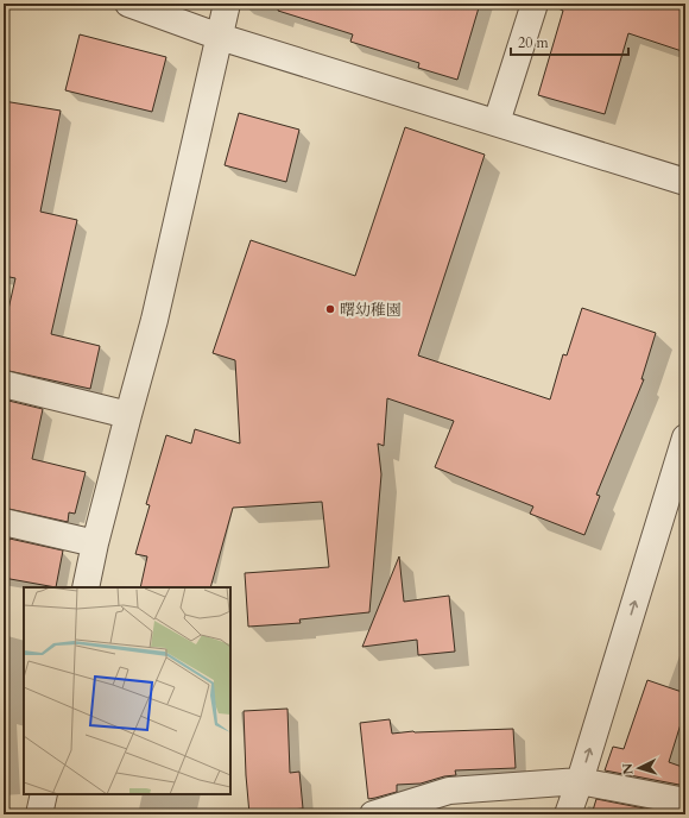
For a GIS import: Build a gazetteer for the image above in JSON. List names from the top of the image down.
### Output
{
  "places": ["曙幼稚園"],
  "scale_bar": "20 m",
  "north": "left"
}
